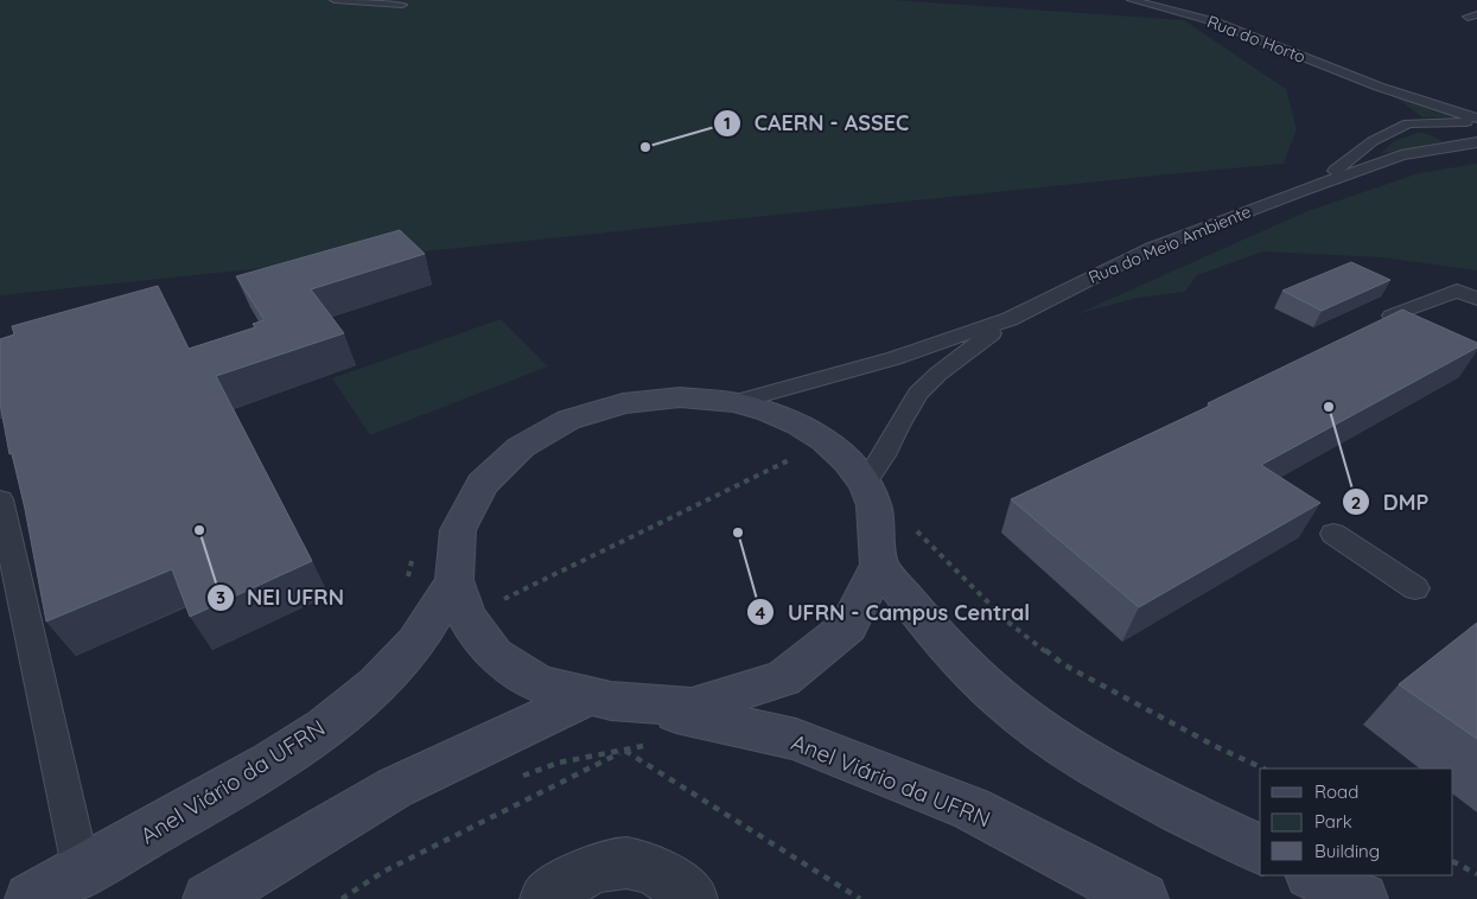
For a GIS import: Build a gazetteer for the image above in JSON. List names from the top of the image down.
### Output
{
  "streets": {
    "main road": ["Anel Viário da UFRN"],
    "lane": ["Rua do Horto", "Rua do Meio Ambiente"]
  },
  "crossings": [
    ["Rua do Horto", "Rua do Meio Ambiente"]
  ],
  "places": [
    "CAERN - ASSEC",
    "DMP",
    "NEI UFRN",
    "UFRN - Campus Central"
  ],
  "legend": ["Road", "Park", "Building"]
}
